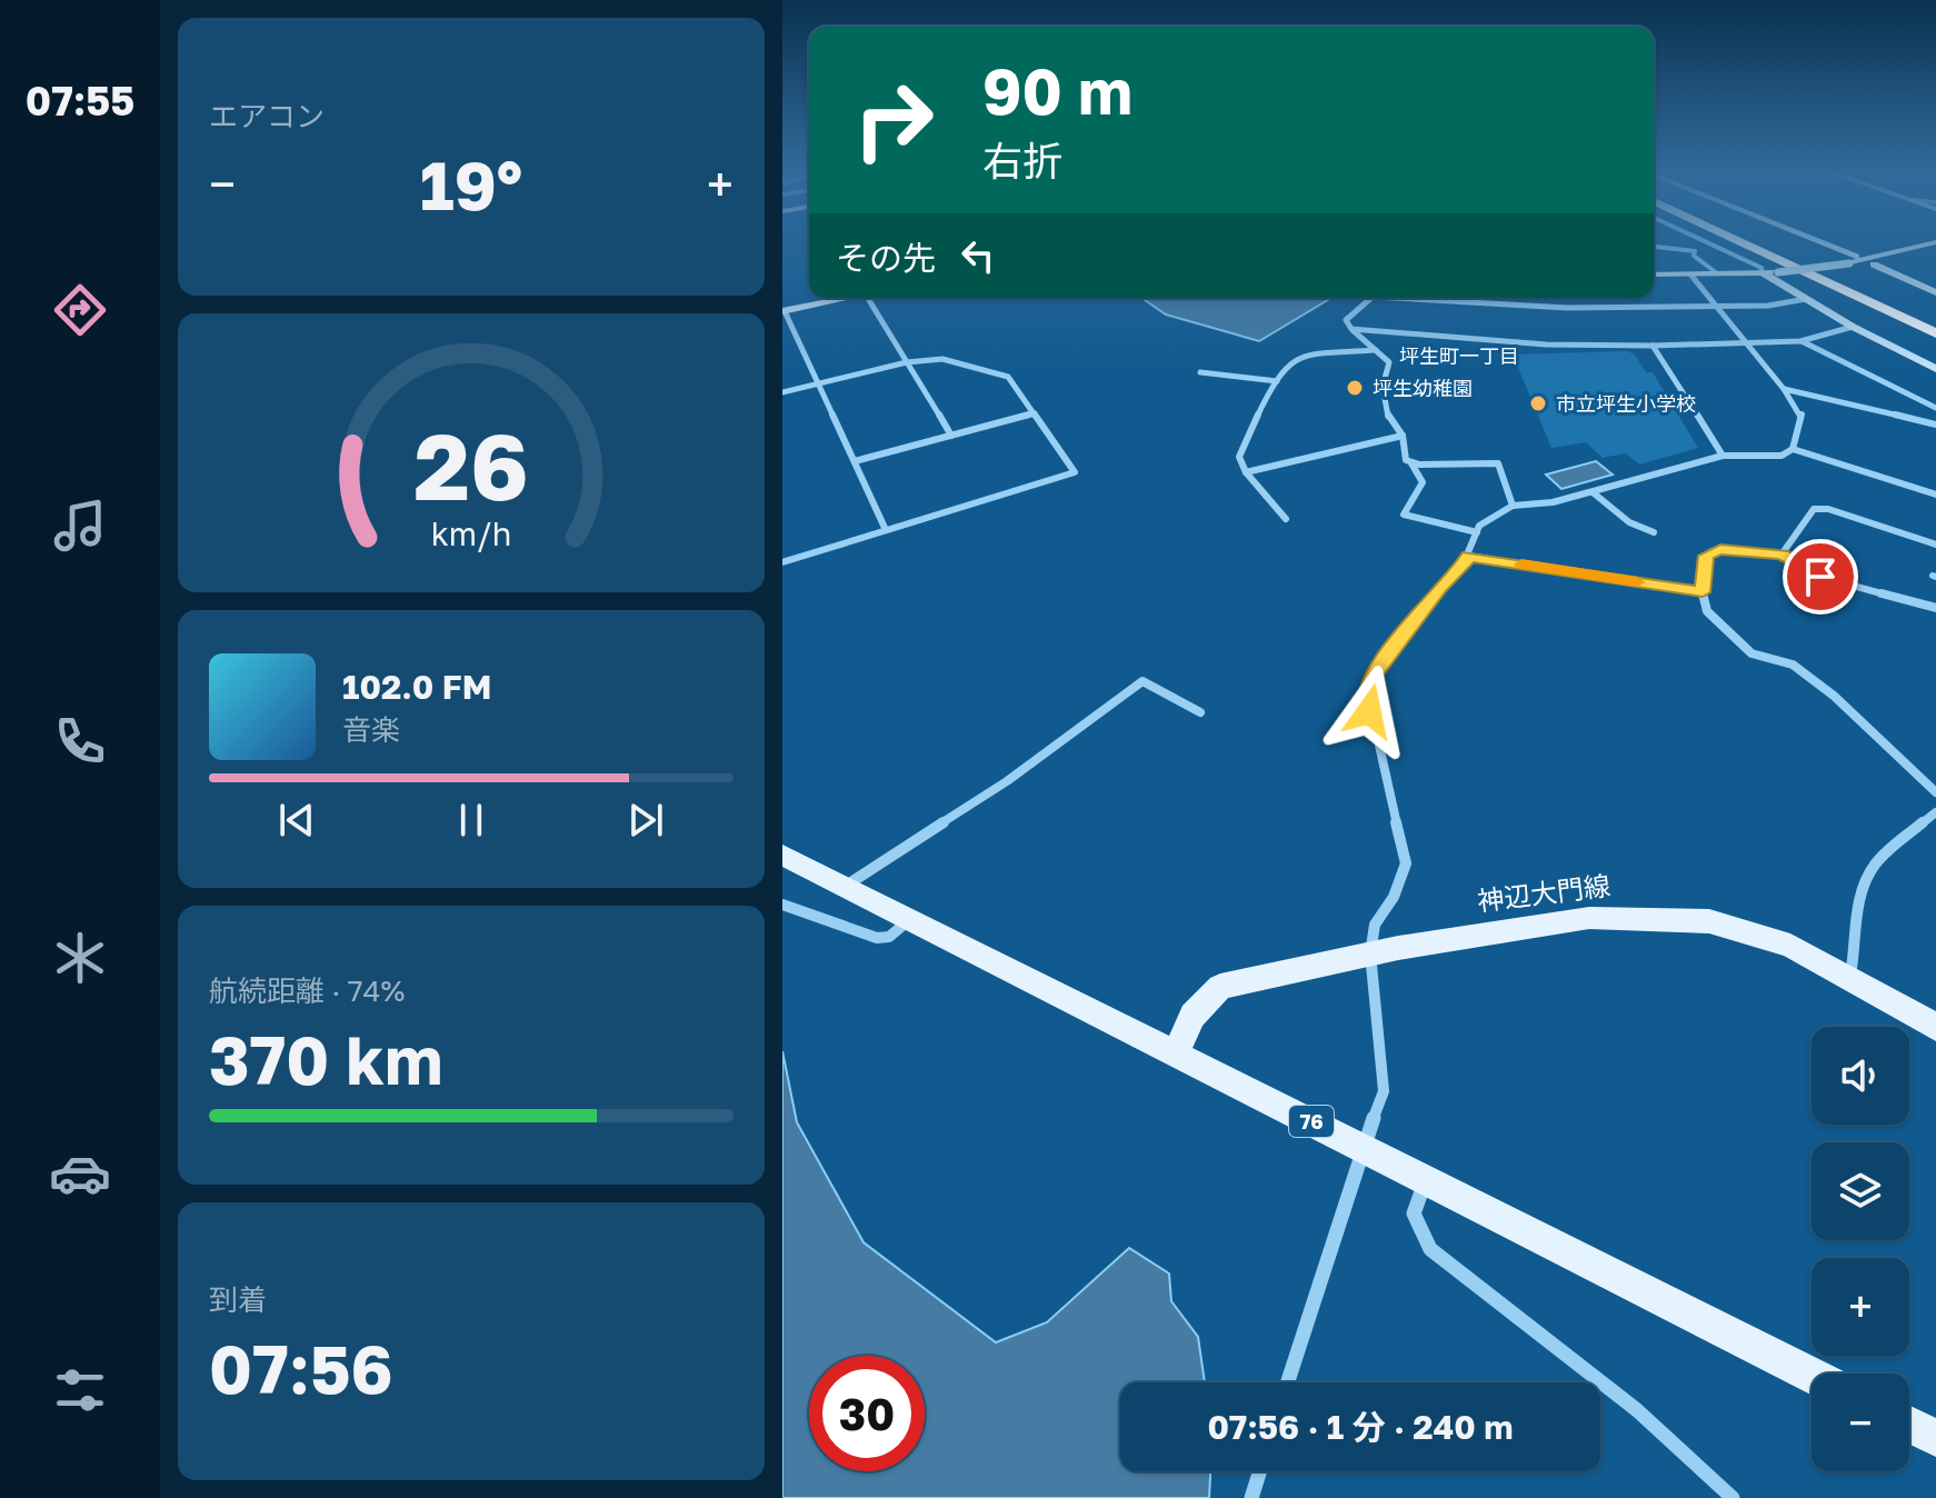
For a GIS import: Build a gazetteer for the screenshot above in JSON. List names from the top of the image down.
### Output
{
  "streets": {
    "main road": ["神辺大門線", "76"]
  },
  "crossings": [
    ["神辺大門線", "76"]
  ],
  "districts": ["坪生町一丁目"],
  "places": ["坪生幼稚園", "市立坪生小学校"],
  "page": {
    "tabs": "07:55",
    "tile": [
      "エアコン",
      ["航続距離 · 74%", "370 km"],
      ["到着", "07:56"]
    ],
    "turn": ["90 m", "右折"],
    "heat": ["−", "19°", "+"],
    "then": "その先",
    "song": ["102.0 FM", "音楽"],
    "map_buttons": ["+", "−"],
    "limit": "30",
    "trip": "07:56 · 1 分 · 240 m",
    "gauge": ["26", "km/h"]
  }
}
